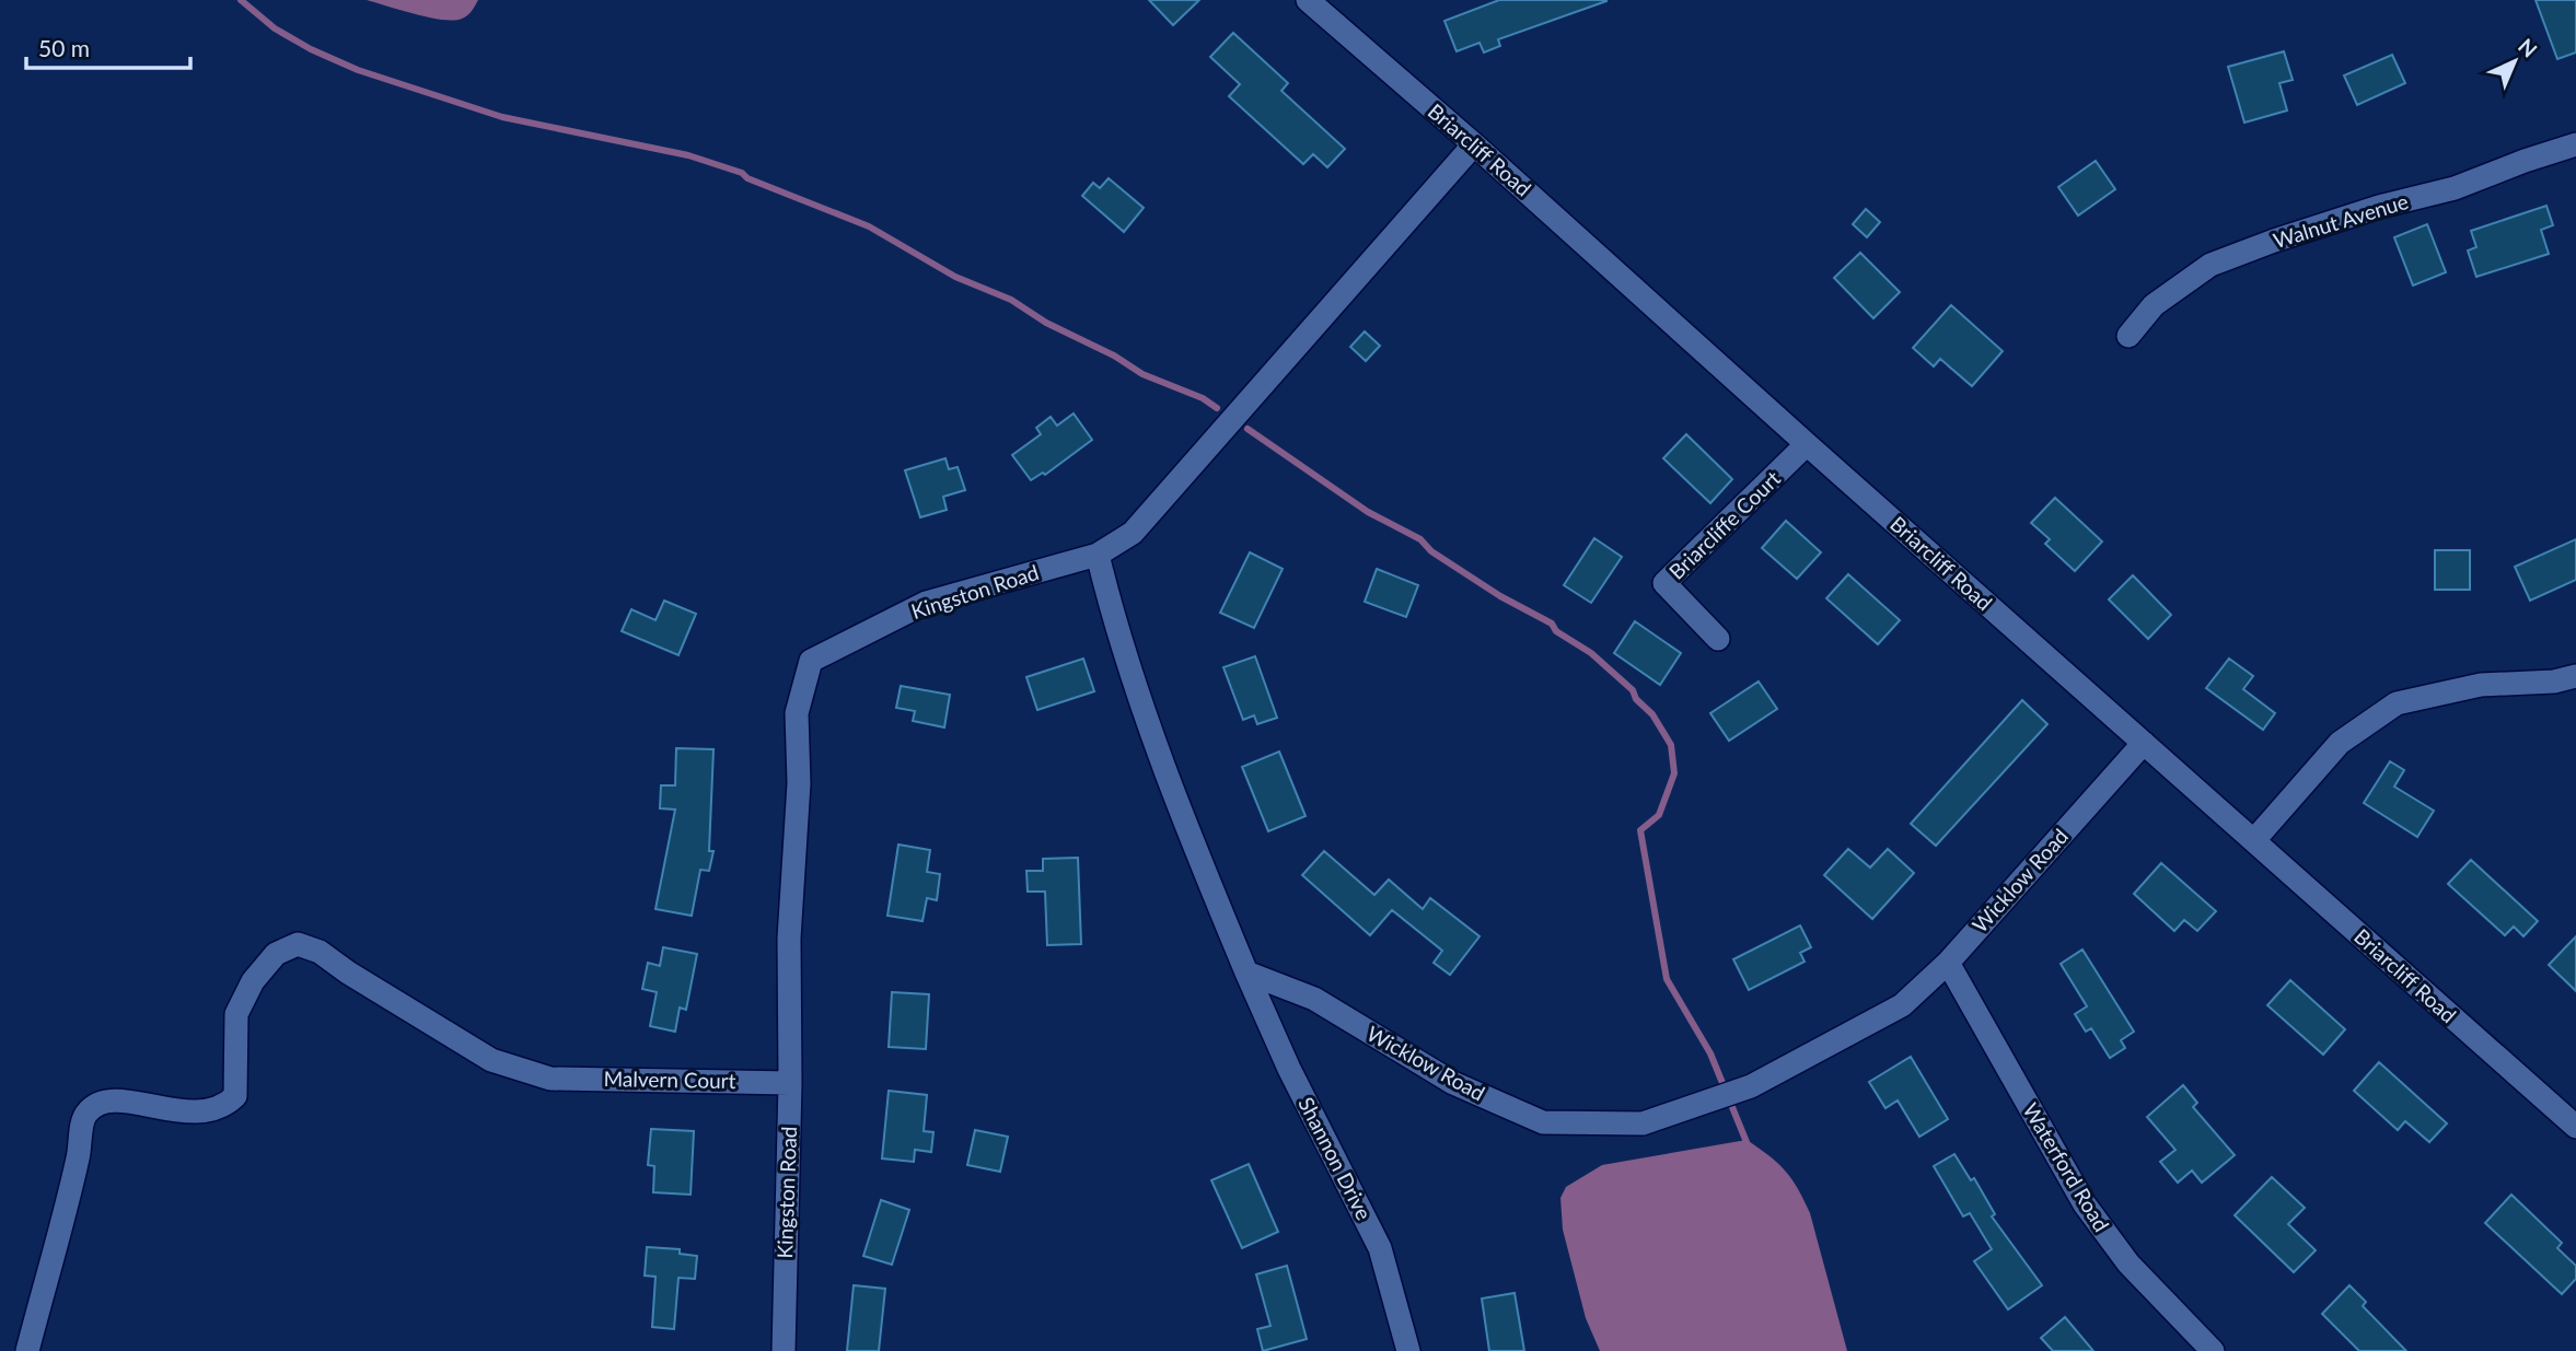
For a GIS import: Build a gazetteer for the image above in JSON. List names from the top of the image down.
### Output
{
  "streets": {
    "street": [
      "Briarcliff Road",
      "Walnut Avenue",
      "Briarcliffe Court",
      "Kingston Road",
      "Wicklow Road",
      "Malvern Court",
      "Shannon Drive",
      "Waterford Road"
    ]
  },
  "crossings": [
    ["Briarcliff Road", "Briarcliffe Court"],
    ["Briarcliff Road", "Kingston Road"],
    ["Briarcliff Road", "Wicklow Road"],
    ["Kingston Road", "Malvern Court"],
    ["Wicklow Road", "Shannon Drive"],
    ["Wicklow Road", "Waterford Road"]
  ],
  "scale_bar": "50 m",
  "north": "top right"
}
